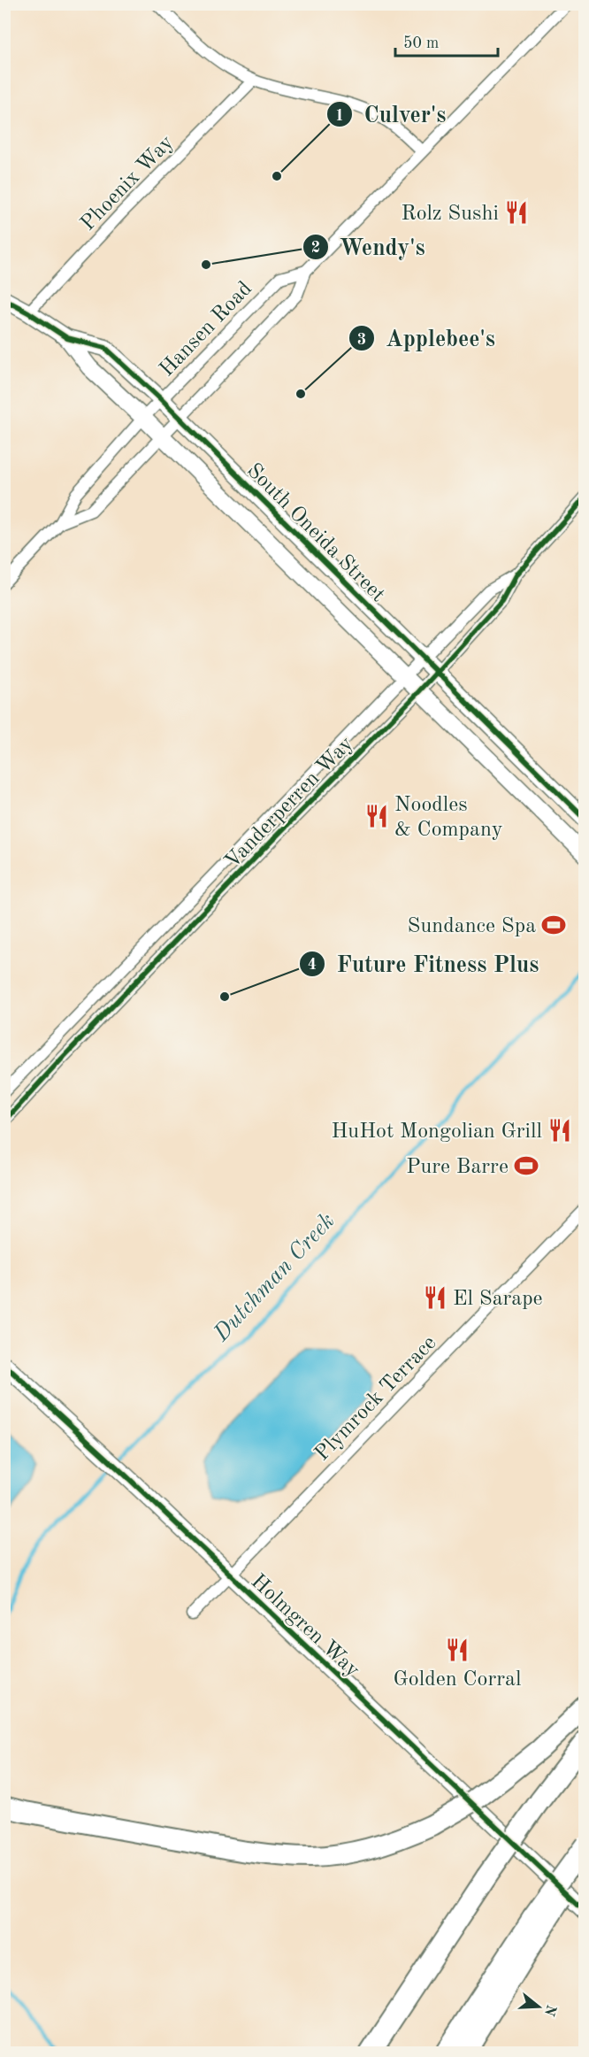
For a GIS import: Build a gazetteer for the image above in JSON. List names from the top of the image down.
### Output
{
  "streets": {
    "street": [
      "Phoenix Way",
      "Hansen Road",
      "South Oneida Street",
      "Vanderperren Way",
      "Plymrock Terrace",
      "Holmgren Way"
    ]
  },
  "crossings": [
    ["Phoenix Way", "South Oneida Street"],
    ["Hansen Road", "South Oneida Street"],
    ["South Oneida Street", "Vanderperren Way"],
    ["Plymrock Terrace", "Holmgren Way"]
  ],
  "water": ["Dutchman Creek"],
  "places": {
    "other": [
      "Culver's",
      "Wendy's",
      "Applebee's",
      "Future Fitness Plus"
    ],
    "restaurant": [
      "Rolz Sushi",
      "Noodles & Company",
      "HuHot Mongolian Grill",
      "El Sarape",
      "Golden Corral"
    ],
    "sports": ["Sundance Spa", "Pure Barre"]
  },
  "scale_bar": "50 m",
  "north": "right"
}
